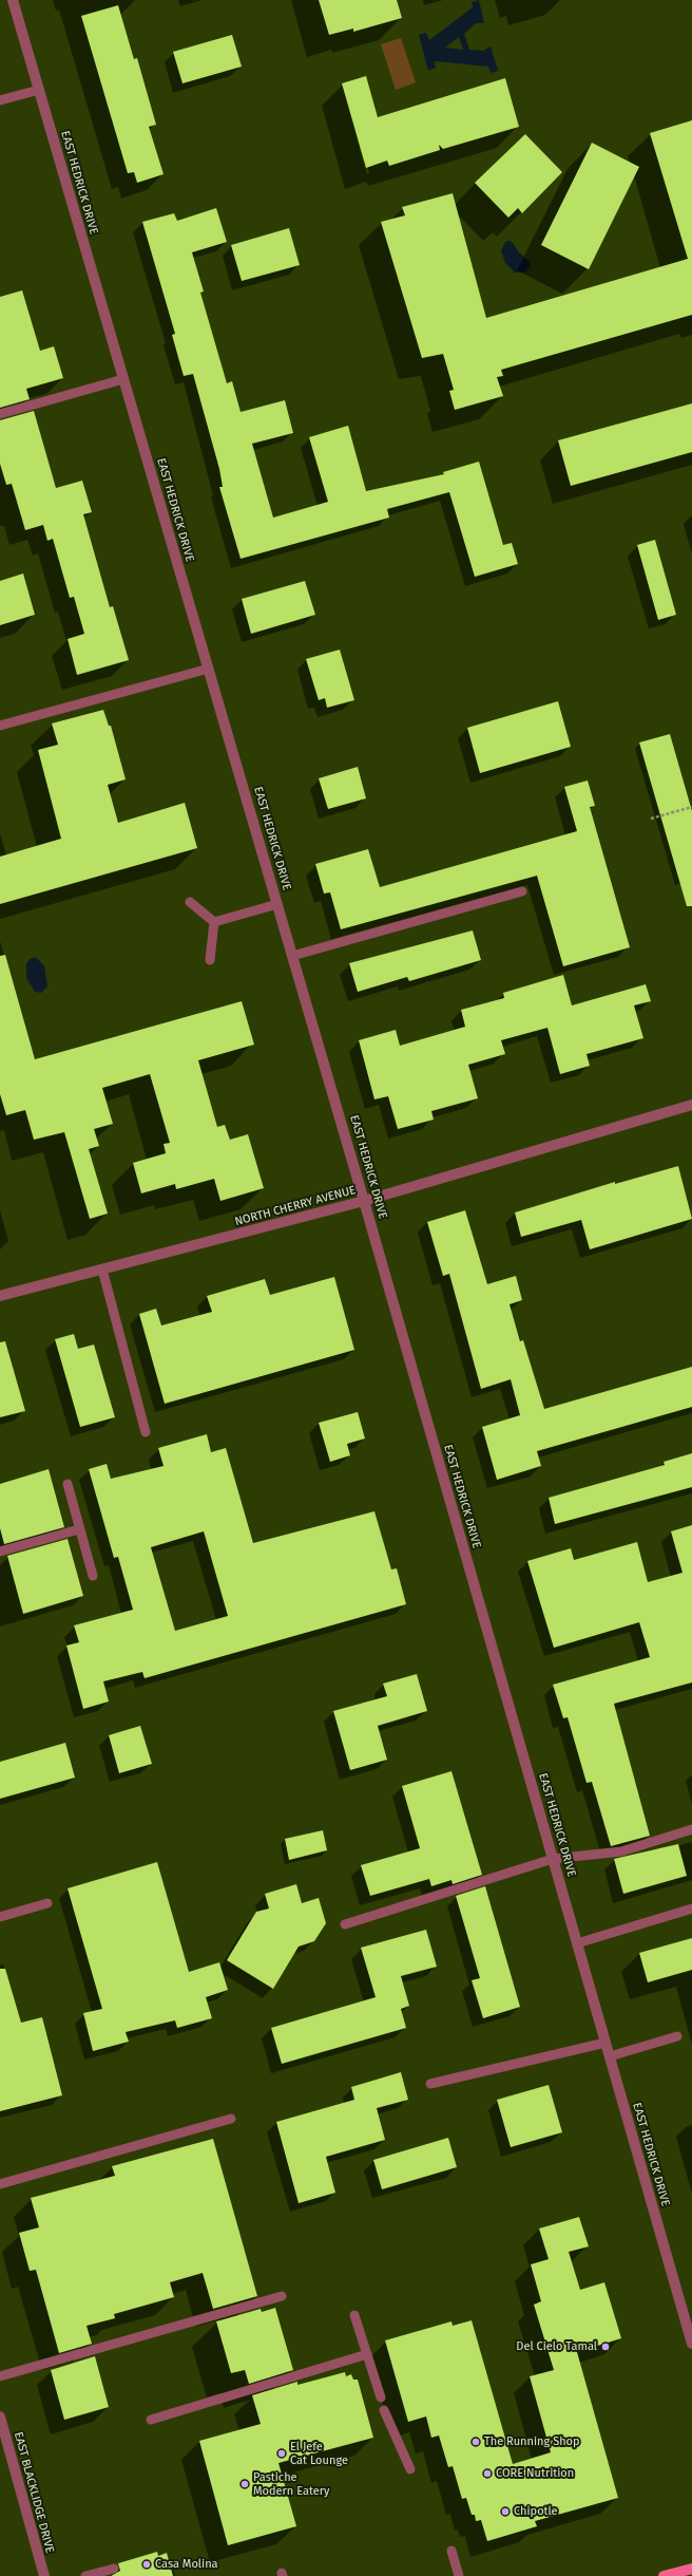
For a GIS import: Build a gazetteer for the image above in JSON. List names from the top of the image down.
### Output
{
  "streets": {
    "street": ["EAST HEDRICK DRIVE", "NORTH CHERRY AVENUE", "EAST BLACKLIDGE DRIVE"]
  },
  "crossings": [
    ["EAST HEDRICK DRIVE", "NORTH CHERRY AVENUE"]
  ],
  "places": [
    "Del Cielo Tamal",
    "The Running Shop",
    "El Jefe Cat Lounge",
    "CORE Nutrition",
    "Pastiche Modern Eatery",
    "Chipotle",
    "Casa Molina"
  ]
}
